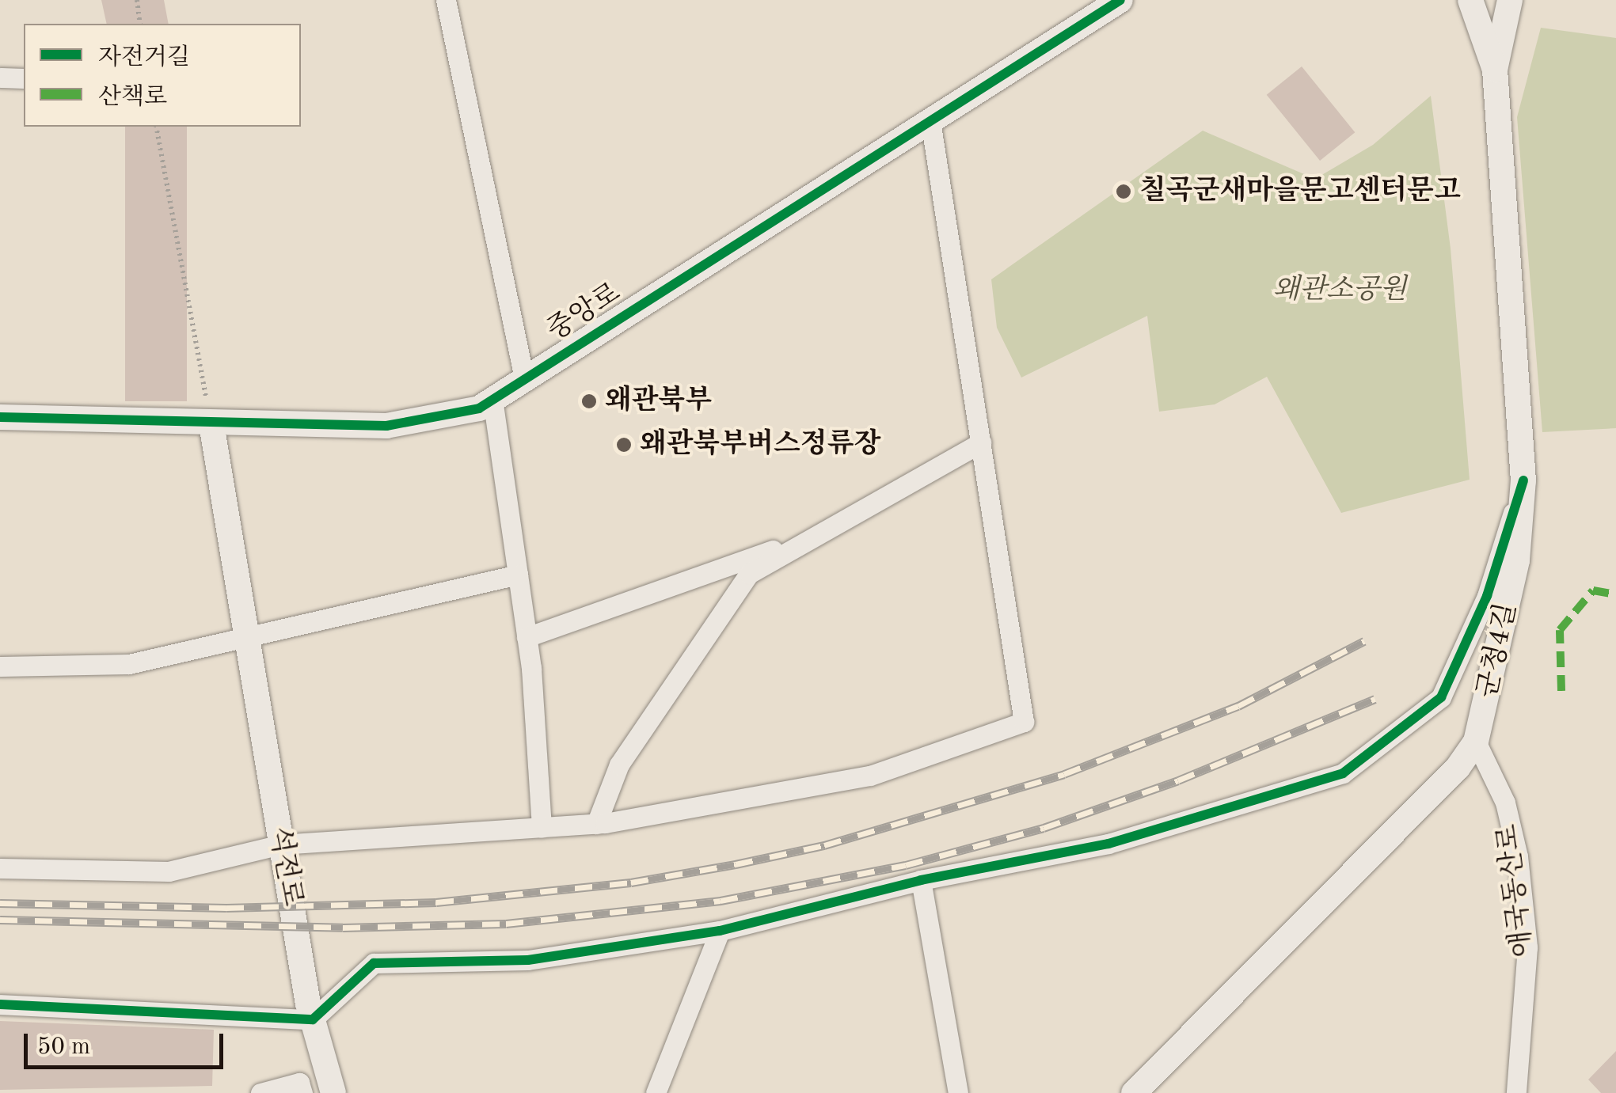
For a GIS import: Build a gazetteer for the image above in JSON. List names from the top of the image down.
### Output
{
  "streets": {
    "street": [
      "중앙로",
      "군청4길",
      "석전로",
      "애국동산로"
    ]
  },
  "crossings": [
    ["중앙로", "석전로"],
    ["군청4길", "애국동산로"]
  ],
  "parks": ["왜관소공원"],
  "places": ["칠곡군새마을문고센터문고", "왜관북부", "왜관북부버스정류장"],
  "legend": ["자전거길", "산책로"],
  "scale_bar": "50 m"
}
